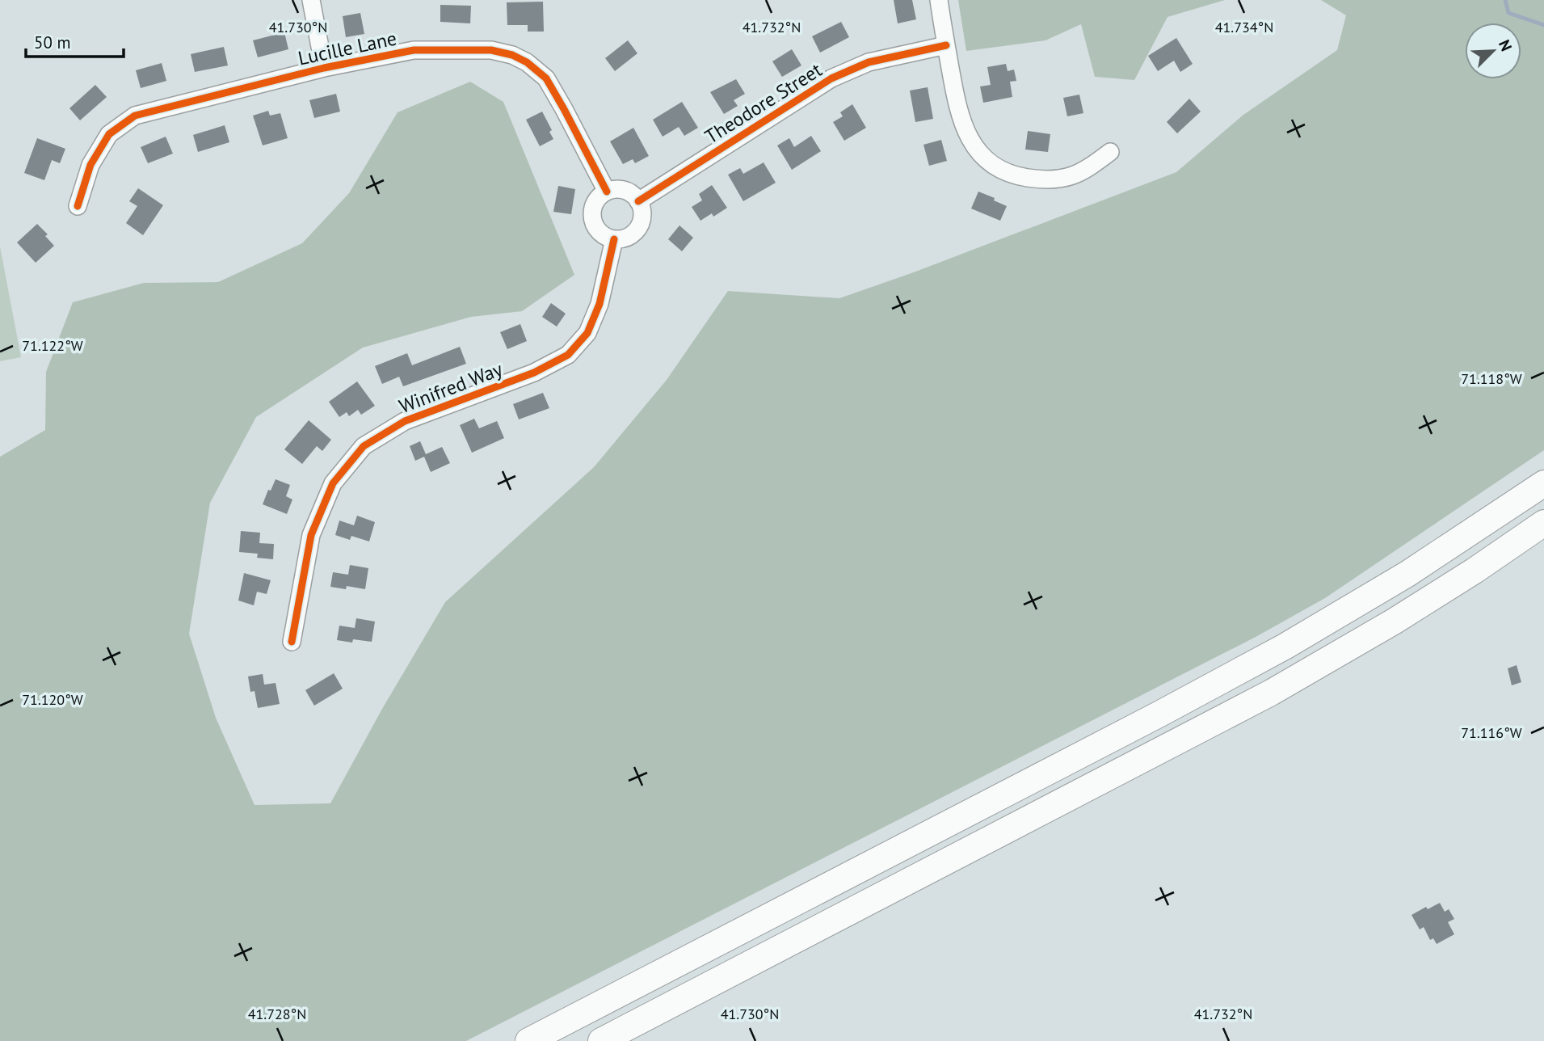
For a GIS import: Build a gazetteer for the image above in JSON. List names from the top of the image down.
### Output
{
  "streets": {
    "street": ["Lucille Lane", "Theodore Street", "Winifred Way"]
  },
  "crossings": [
    ["Lucille Lane", "Theodore Street"],
    ["Lucille Lane", "Winifred Way"],
    ["Theodore Street", "Winifred Way"]
  ],
  "scale_bar": "50 m",
  "north": "top right",
  "coordinates": [
    "41.730°N",
    "41.732°N",
    "41.734°N",
    "71.122°W",
    "71.118°W",
    "71.120°W",
    "71.116°W",
    "41.728°N"
  ]
}
